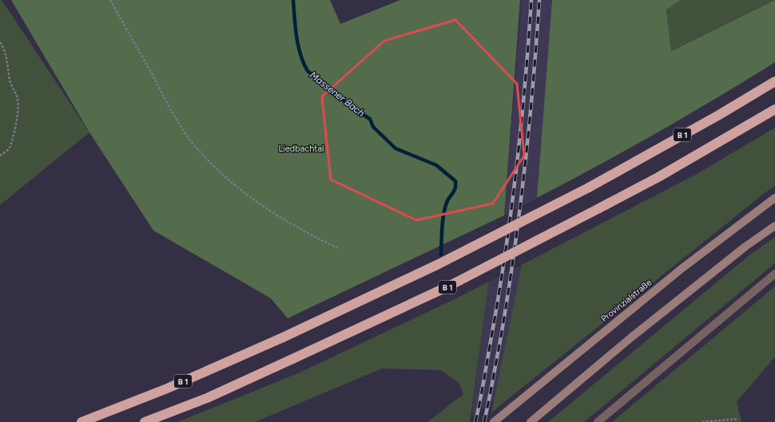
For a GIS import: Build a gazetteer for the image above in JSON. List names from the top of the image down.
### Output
{
  "streets": {
    "highway": ["B 1"],
    "main road": ["Provinzialstraße"]
  },
  "water": ["Massener Bach"],
  "parks": ["Liedbachtal"]
}
